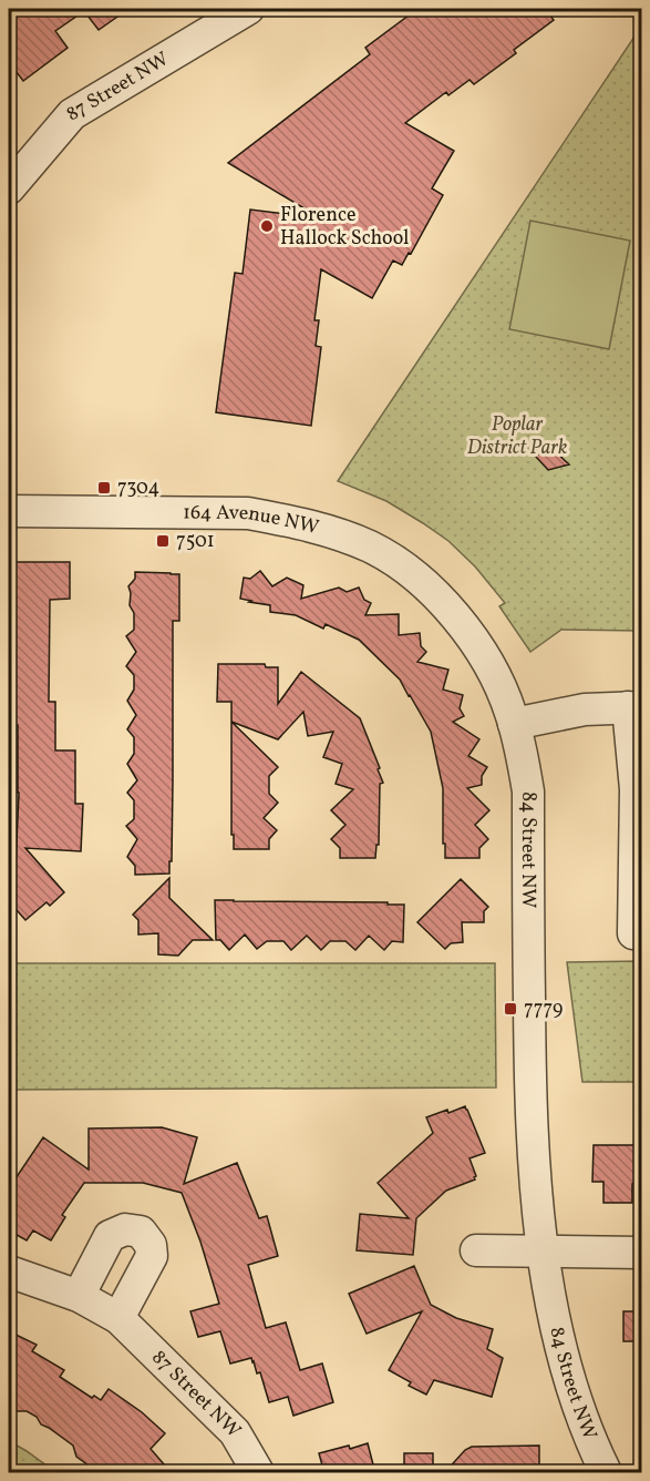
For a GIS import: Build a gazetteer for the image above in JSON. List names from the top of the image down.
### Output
{
  "streets": {
    "street": ["87 Street NW", "164 Avenue NW", "84 Street NW"]
  },
  "crossings": [
    ["164 Avenue NW", "84 Street NW"]
  ],
  "parks": ["Poplar District Park"],
  "places": {
    "other": ["Florence Hallock School"],
    "transit": ["7304", "7501", "7779"]
  }
}
